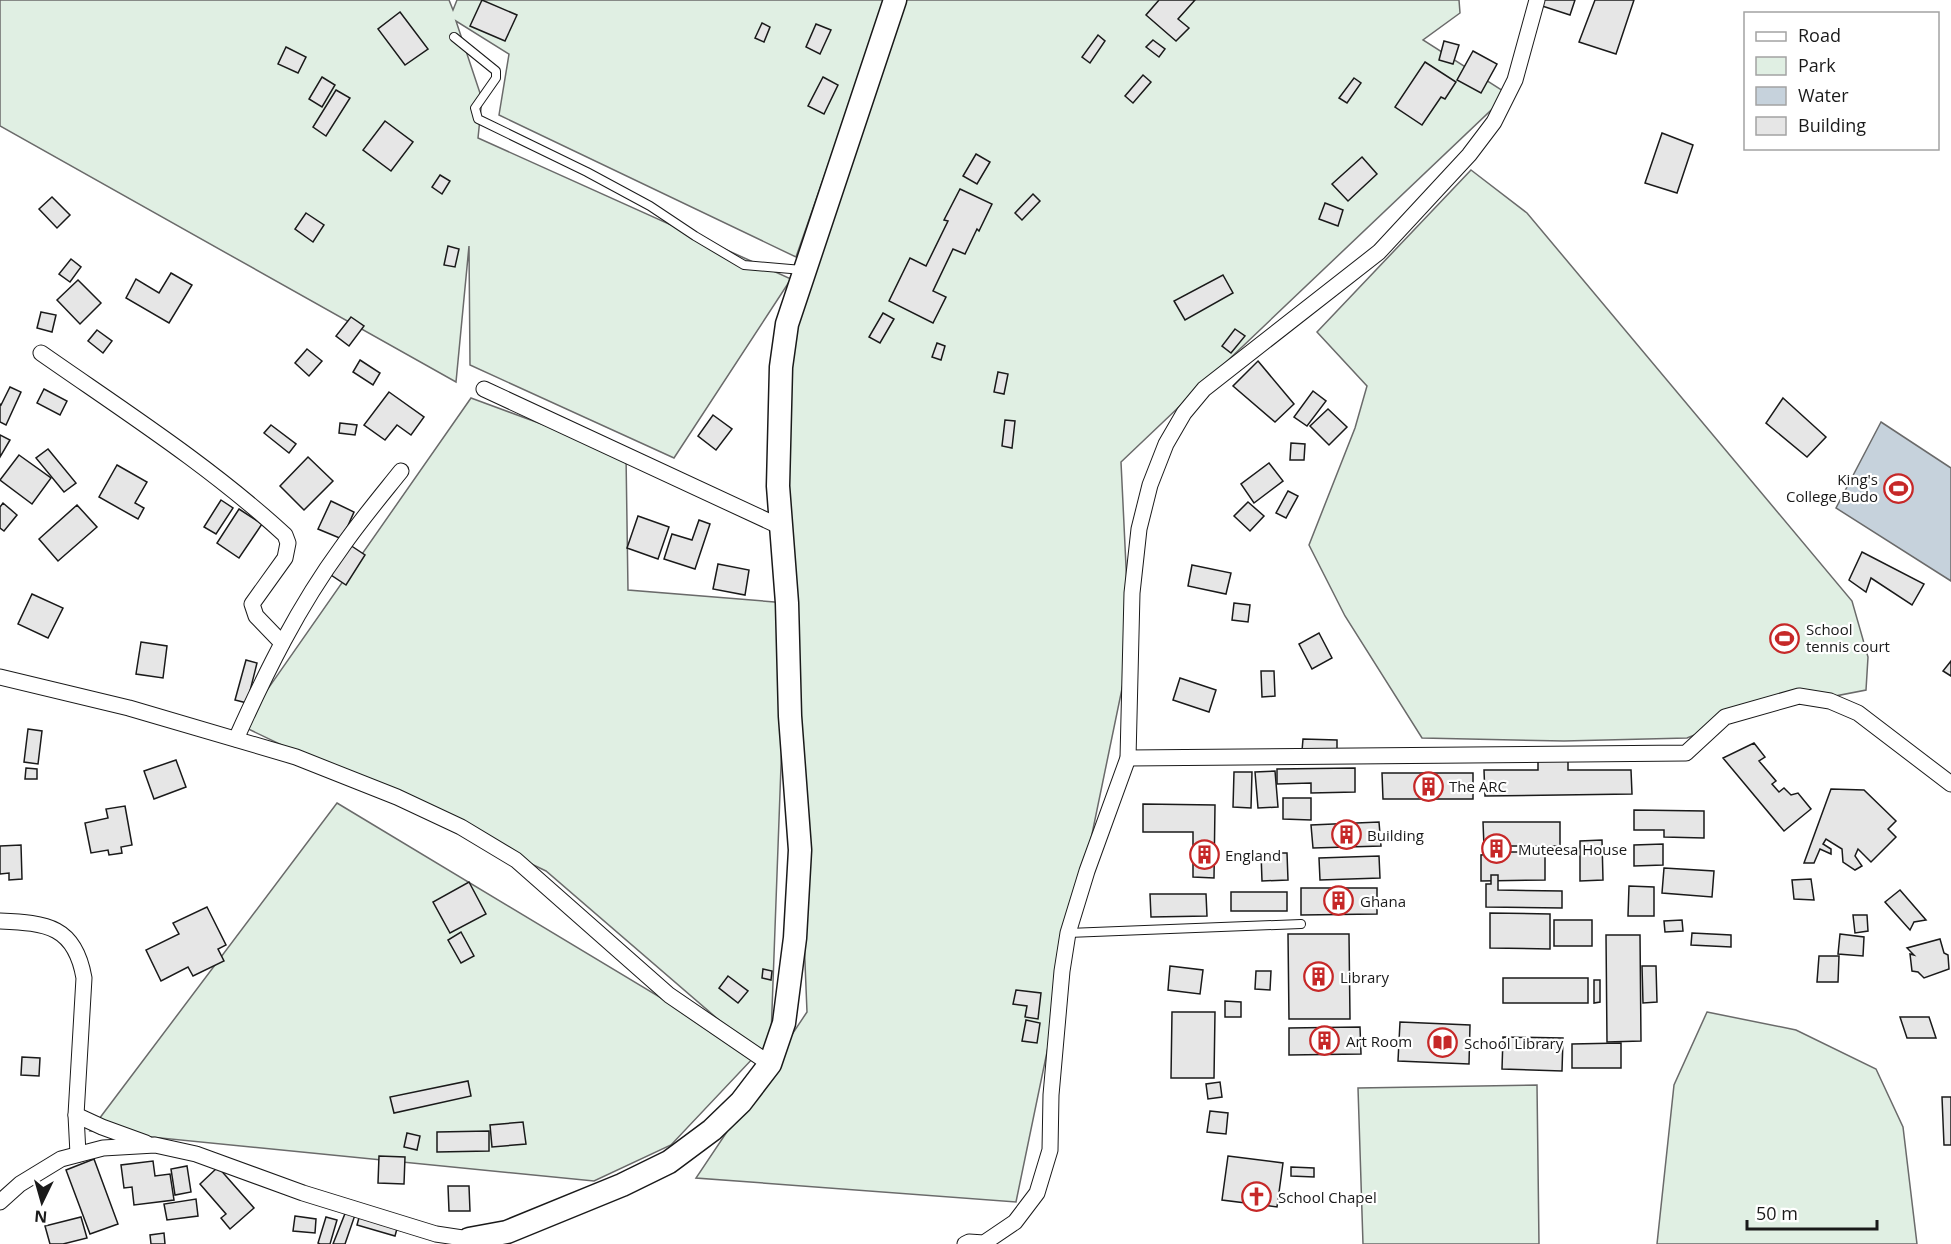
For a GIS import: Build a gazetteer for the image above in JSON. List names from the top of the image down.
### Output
{
  "places": {
    "sports": ["King's College Budo", "School tennis court"],
    "building": [
      "The ARC",
      "Building",
      "Muteesa House",
      "England",
      "Ghana",
      "Library",
      "Art Room"
    ],
    "library": ["School Library"],
    "church": ["School Chapel"]
  },
  "legend": [
    "Road",
    "Park",
    "Water",
    "Building"
  ],
  "scale_bar": "50 m",
  "north": "bottom"
}
